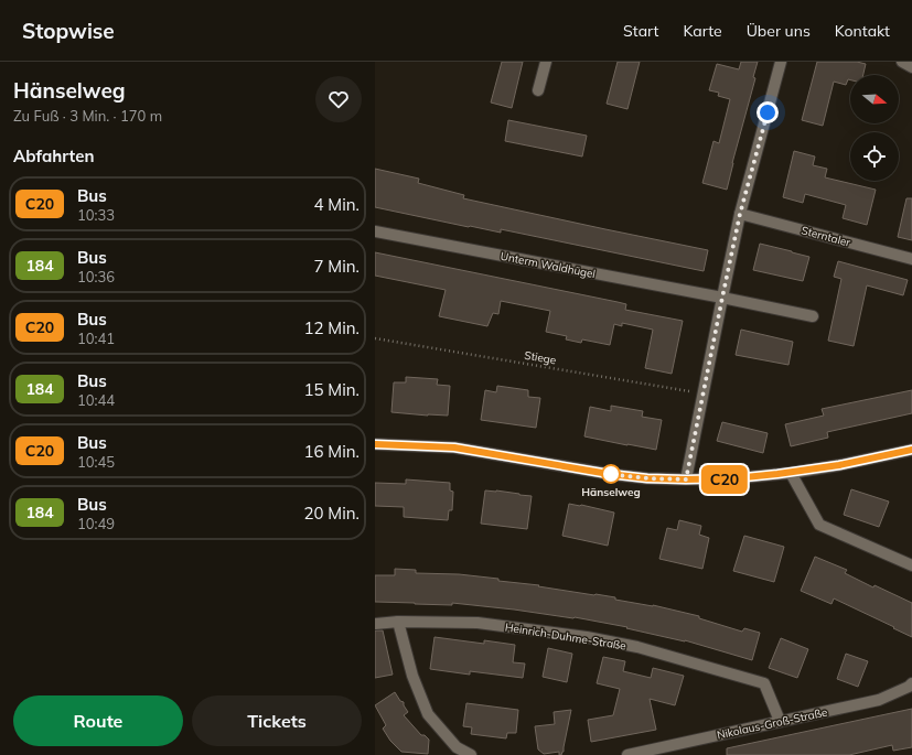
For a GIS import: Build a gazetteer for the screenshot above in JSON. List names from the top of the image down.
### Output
{
  "streets": {
    "street": [
      "Sterntaler",
      "Unterm Waldhügel",
      "Heinrich-Duhme-Straße",
      "Nikolaus-Groß-Straße"
    ],
    "path": ["Stiege"]
  },
  "crossings": [
    ["Heinrich-Duhme-Straße", "Nikolaus-Groß-Straße"]
  ],
  "places": ["Hänselweg"],
  "lines": ["bus line C20"],
  "north": "right",
  "page": {
    "header": "Stopwise",
    "nav": [
      "Start",
      "Karte",
      "Über uns",
      "Kontakt"
    ],
    "heading": [
      ["Hänselweg", "Zu Fuß · 3 Min. · 170 m"],
      "Abfahrten"
    ],
    "on_map": "C20",
    "list": [
      {
        "mark": "C20",
        "name": "Bus",
        "note": "10:33",
        "value": "4 Min."
      },
      {
        "mark": "184",
        "name": "Bus",
        "note": "10:36",
        "value": "7 Min."
      },
      {
        "mark": "C20",
        "name": "Bus",
        "note": "10:41",
        "value": "12 Min."
      },
      {
        "mark": "184",
        "name": "Bus",
        "note": "10:44",
        "value": "15 Min."
      },
      {
        "mark": "C20",
        "name": "Bus",
        "note": "10:45",
        "value": "16 Min."
      },
      {
        "mark": "184",
        "name": "Bus",
        "note": "10:49",
        "value": "20 Min."
      }
    ],
    "buttons": ["Route", "Tickets"]
  }
}
